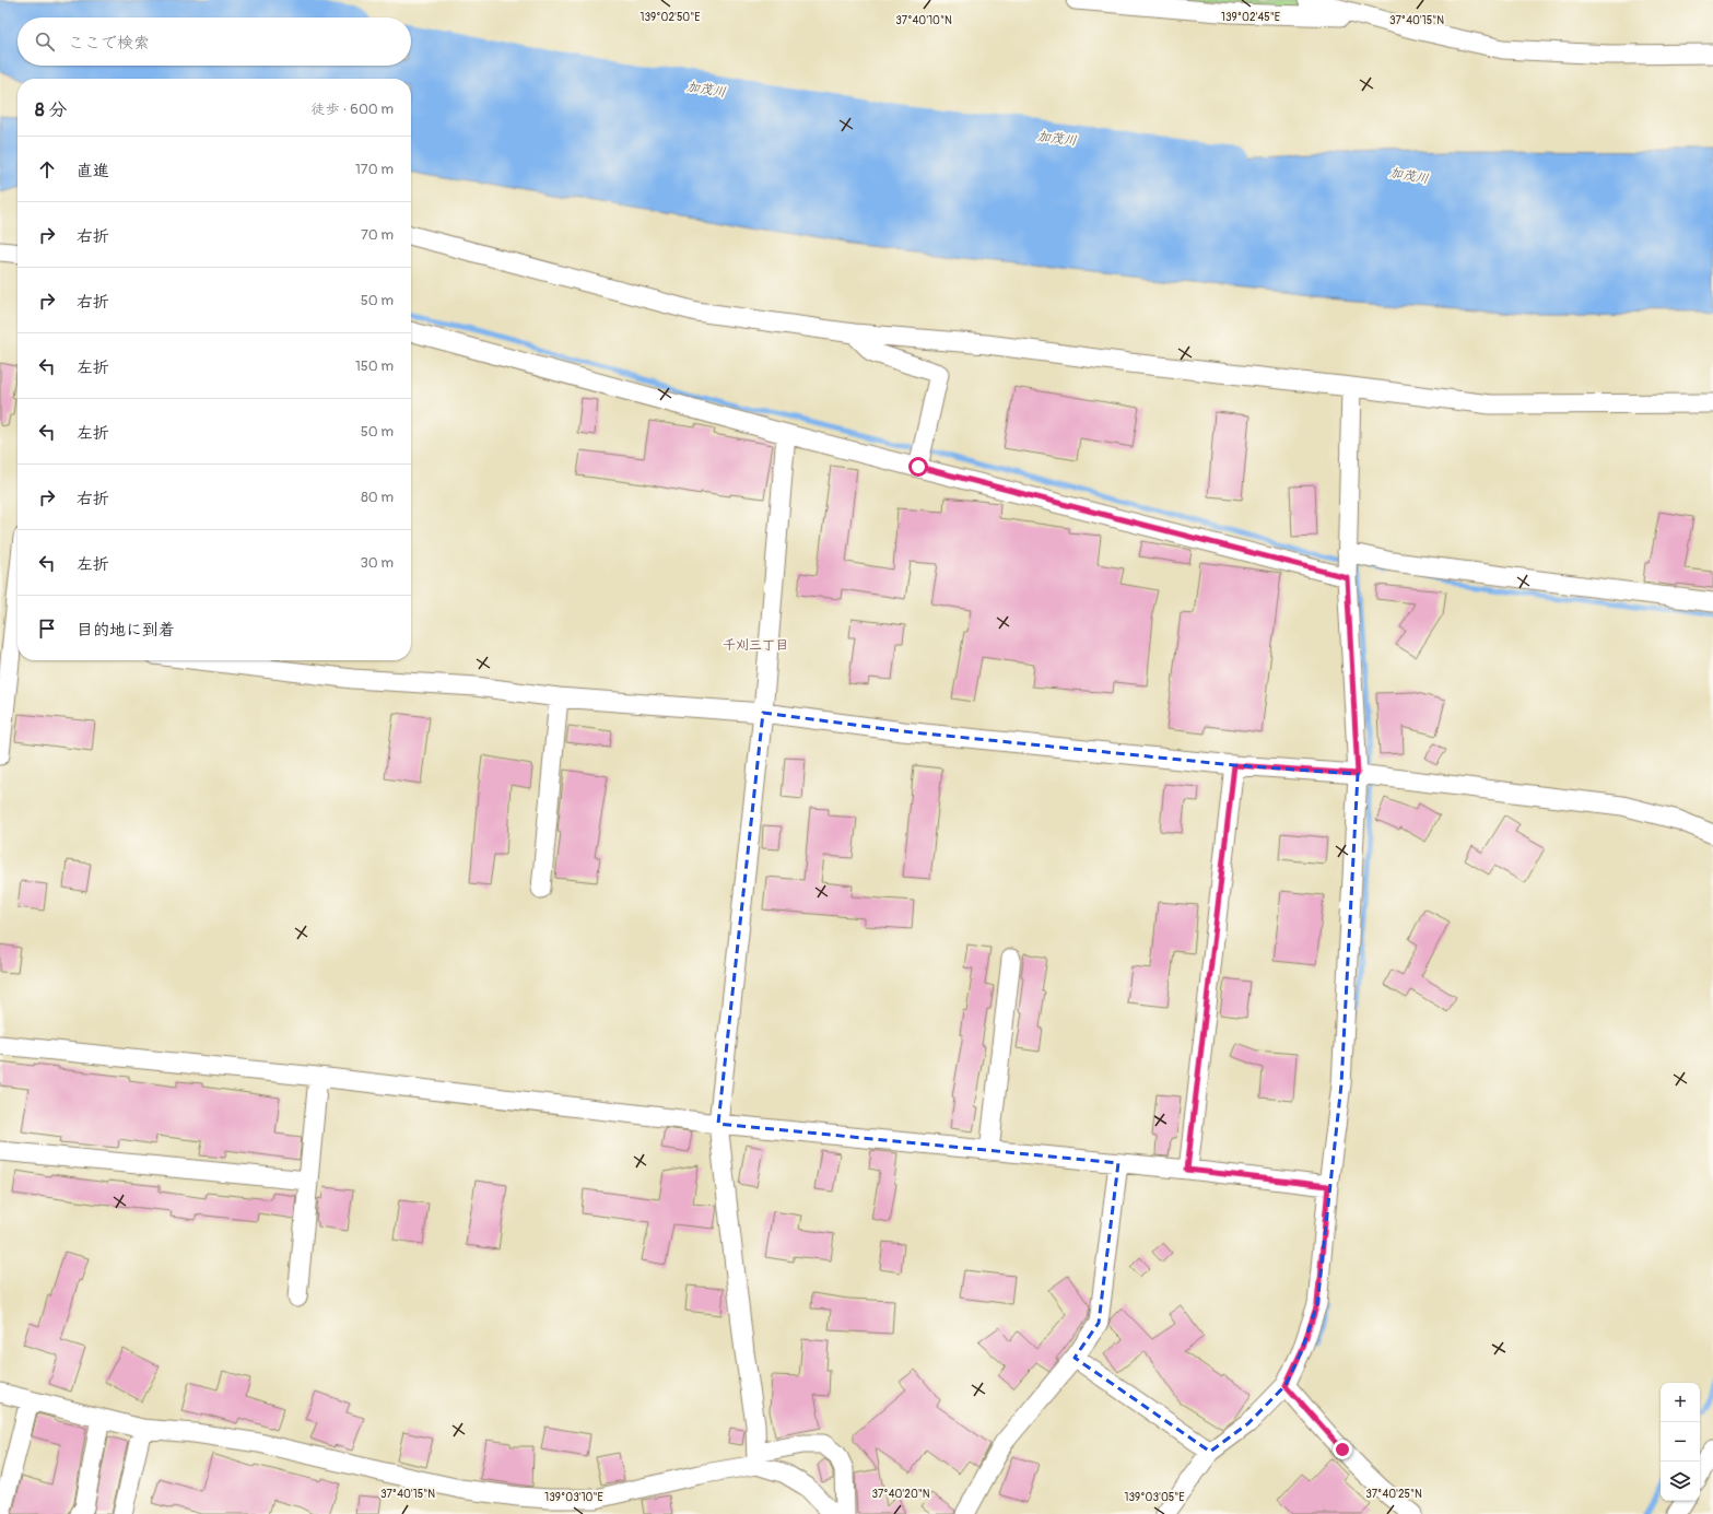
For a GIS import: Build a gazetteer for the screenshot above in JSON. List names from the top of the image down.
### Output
{
  "districts": ["千刈三丁目"],
  "water": ["加茂川"],
  "page": {
    "search": "ここで検索",
    "heading": ["8 分", "徒歩 · 600 m"],
    "list": [
      ["直進", "170 m"],
      ["右折", "70 m"],
      ["右折", "50 m"],
      ["左折", "150 m"],
      ["左折", "50 m"],
      ["右折", "80 m"],
      ["左折", "30 m"],
      "目的地に到着"
    ],
    "map_buttons": ["+", "−"]
  },
  "coordinates": [
    "139°02'50\"E",
    "139°02'45\"E",
    "37°40'10\"N",
    "37°40'15\"N",
    "37°40'20\"N",
    "37°40'25\"N",
    "139°03'10\"E",
    "139°03'05\"E"
  ]
}
